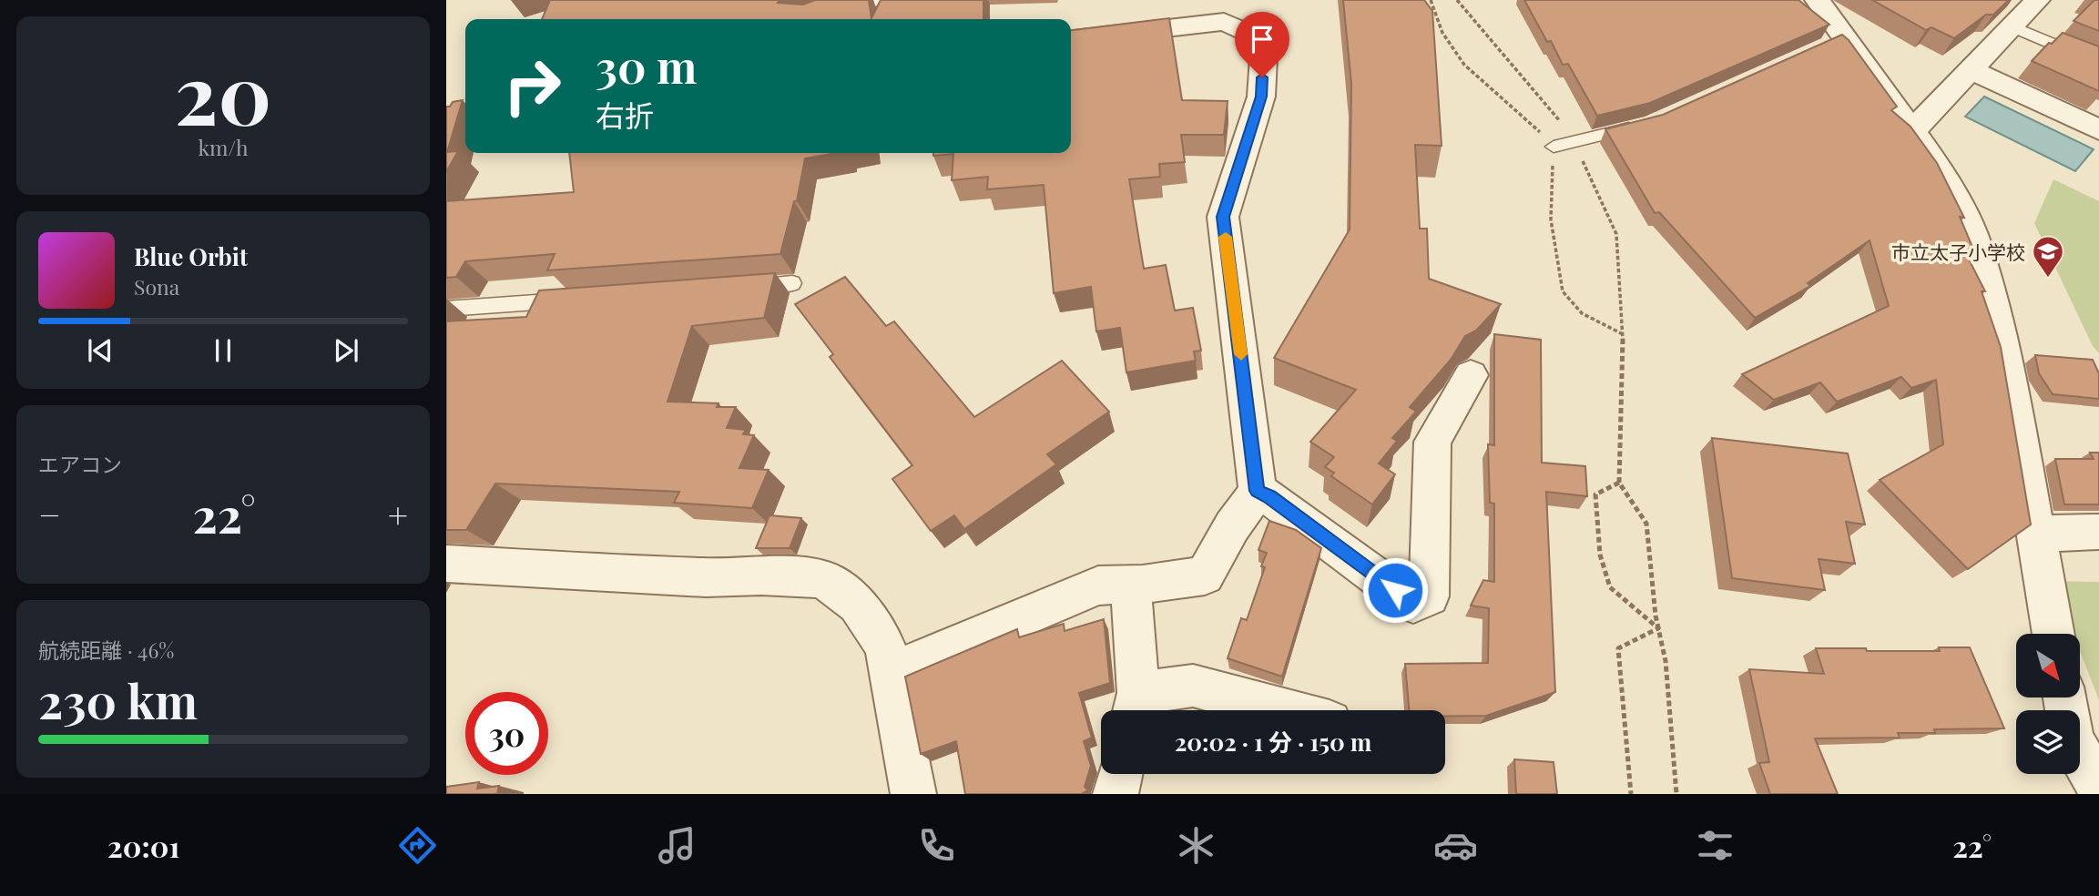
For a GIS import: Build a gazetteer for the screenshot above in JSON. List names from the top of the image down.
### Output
{
  "places": {
    "school or university": ["市立太子小学校"]
  },
  "north": "bottom right",
  "page": {
    "tile": [
      ["20", "km/h"],
      "エアコン",
      ["航続距離 · 46%", "230 km"]
    ],
    "turn": ["30 m", "右折"],
    "song": ["Blue Orbit", "Sona"],
    "heat": ["−", "22°", "+"],
    "limit": "30",
    "trip": "20:02 · 1 分 · 150 m",
    "tabs": ["20:01", "22°"]
  }
}
